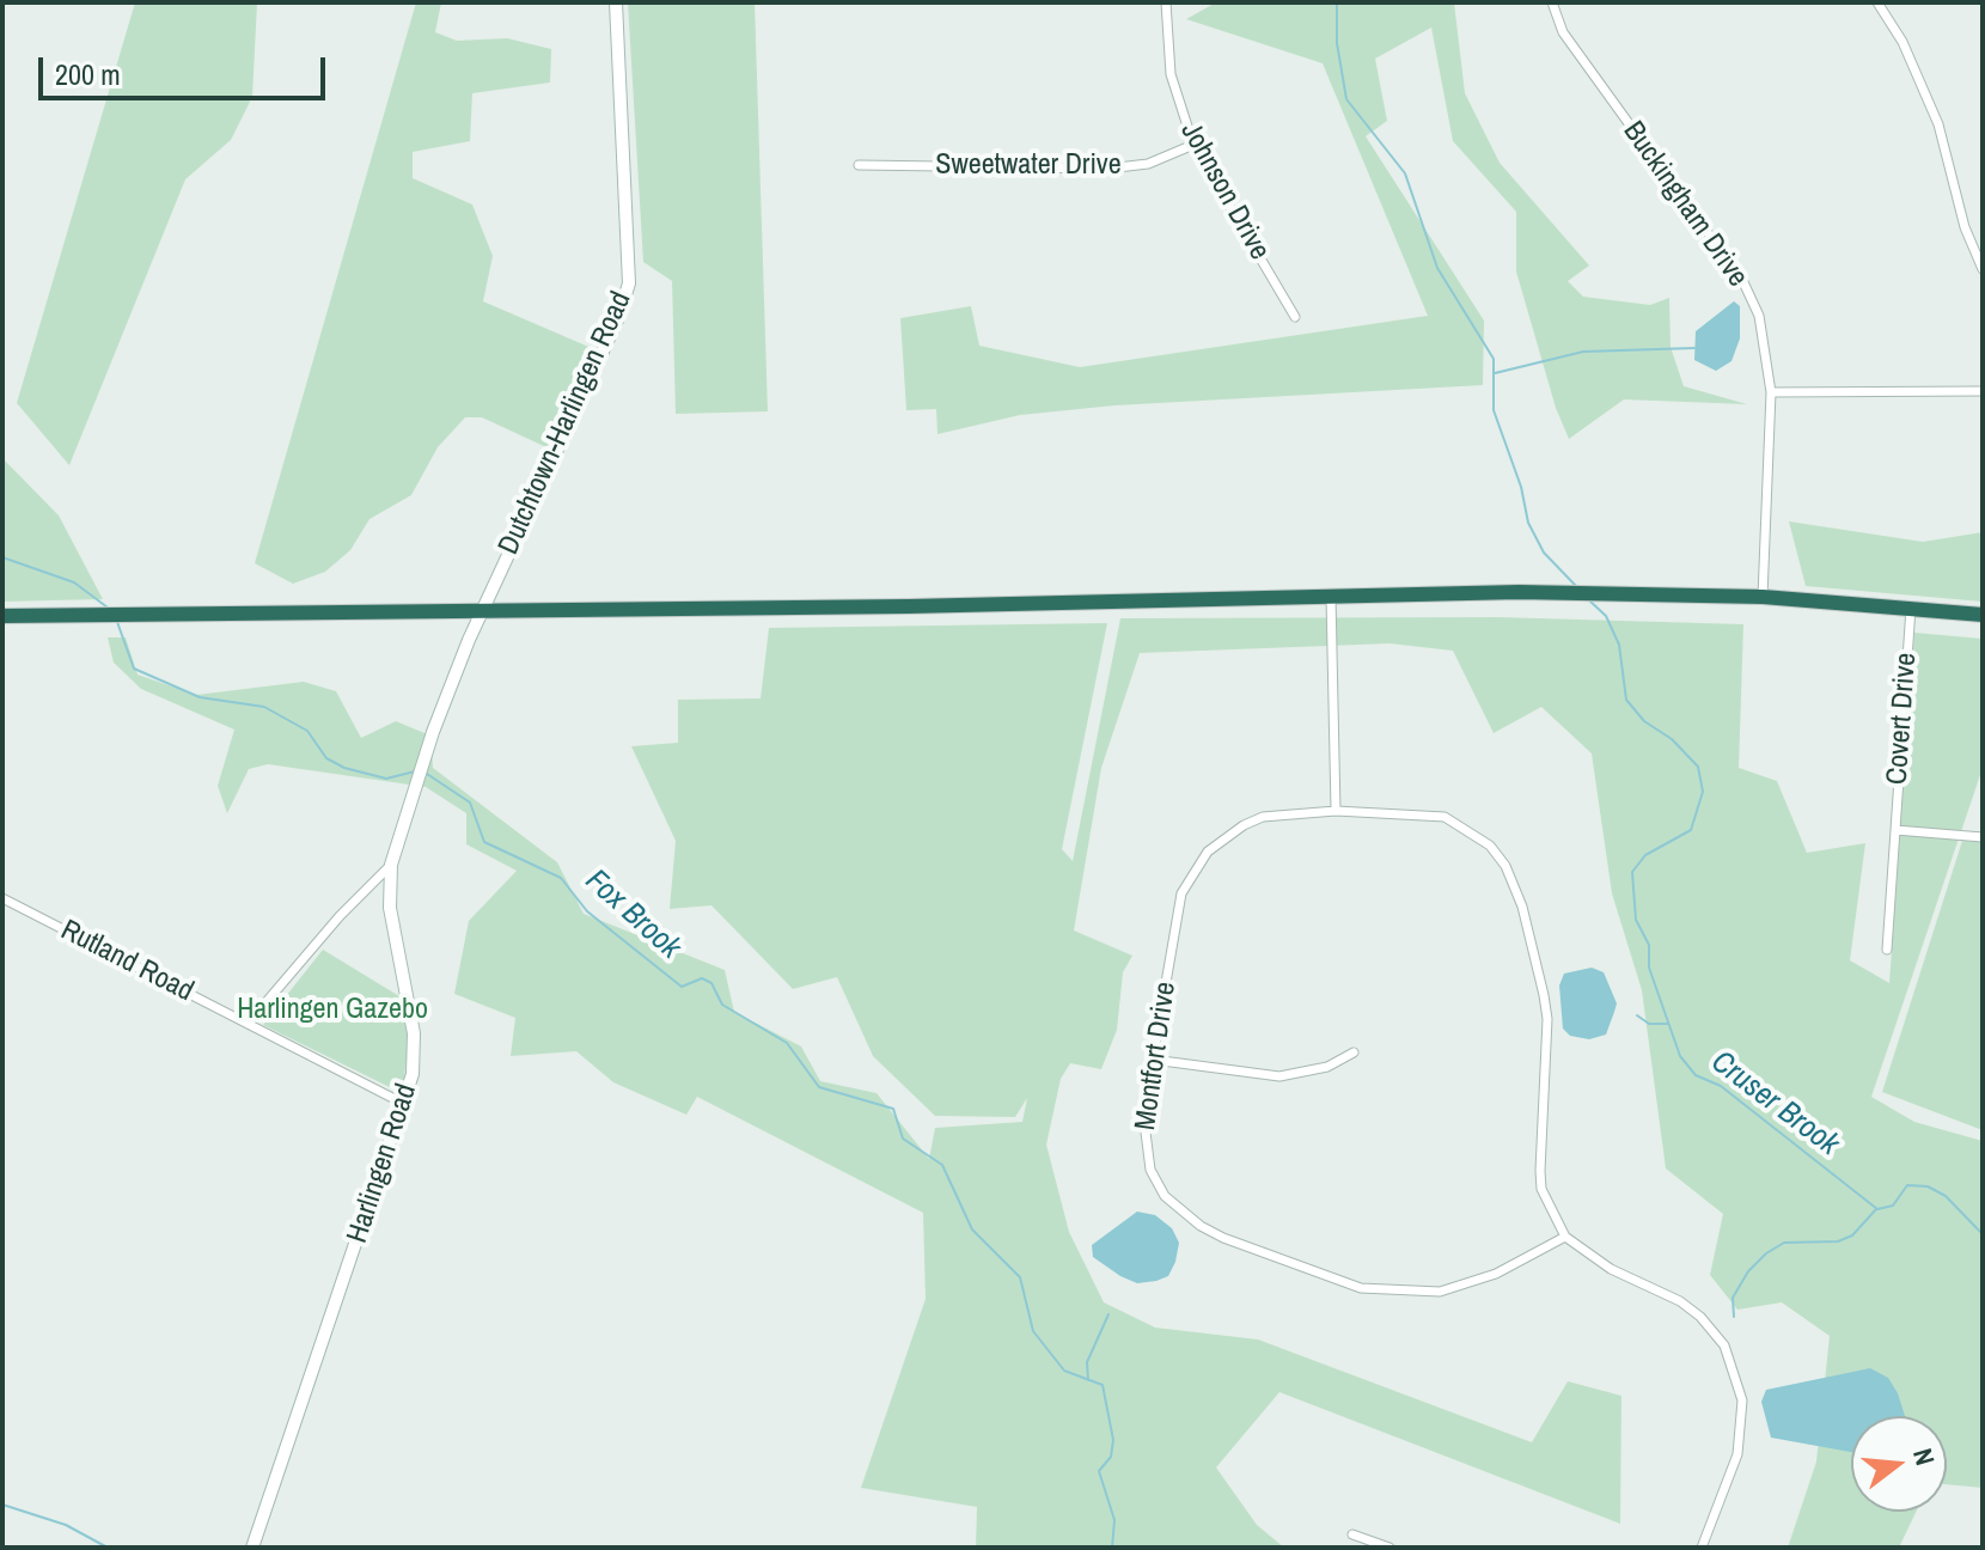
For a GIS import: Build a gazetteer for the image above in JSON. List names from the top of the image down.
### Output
{
  "streets": {
    "street": [
      "Sweetwater Drive",
      "Johnson Drive",
      "Buckingham Drive",
      "Dutchtown-Harlingen Road",
      "Covert Drive",
      "Rutland Road",
      "Montfort Drive",
      "Harlingen Road"
    ]
  },
  "crossings": [
    ["Sweetwater Drive", "Johnson Drive"],
    ["Dutchtown-Harlingen Road", "Harlingen Road"],
    ["Rutland Road", "Harlingen Road"]
  ],
  "water": ["Fox Brook", "Cruser Brook"],
  "parks": ["Harlingen Gazebo"],
  "scale_bar": "200 m",
  "north": "right"
}
